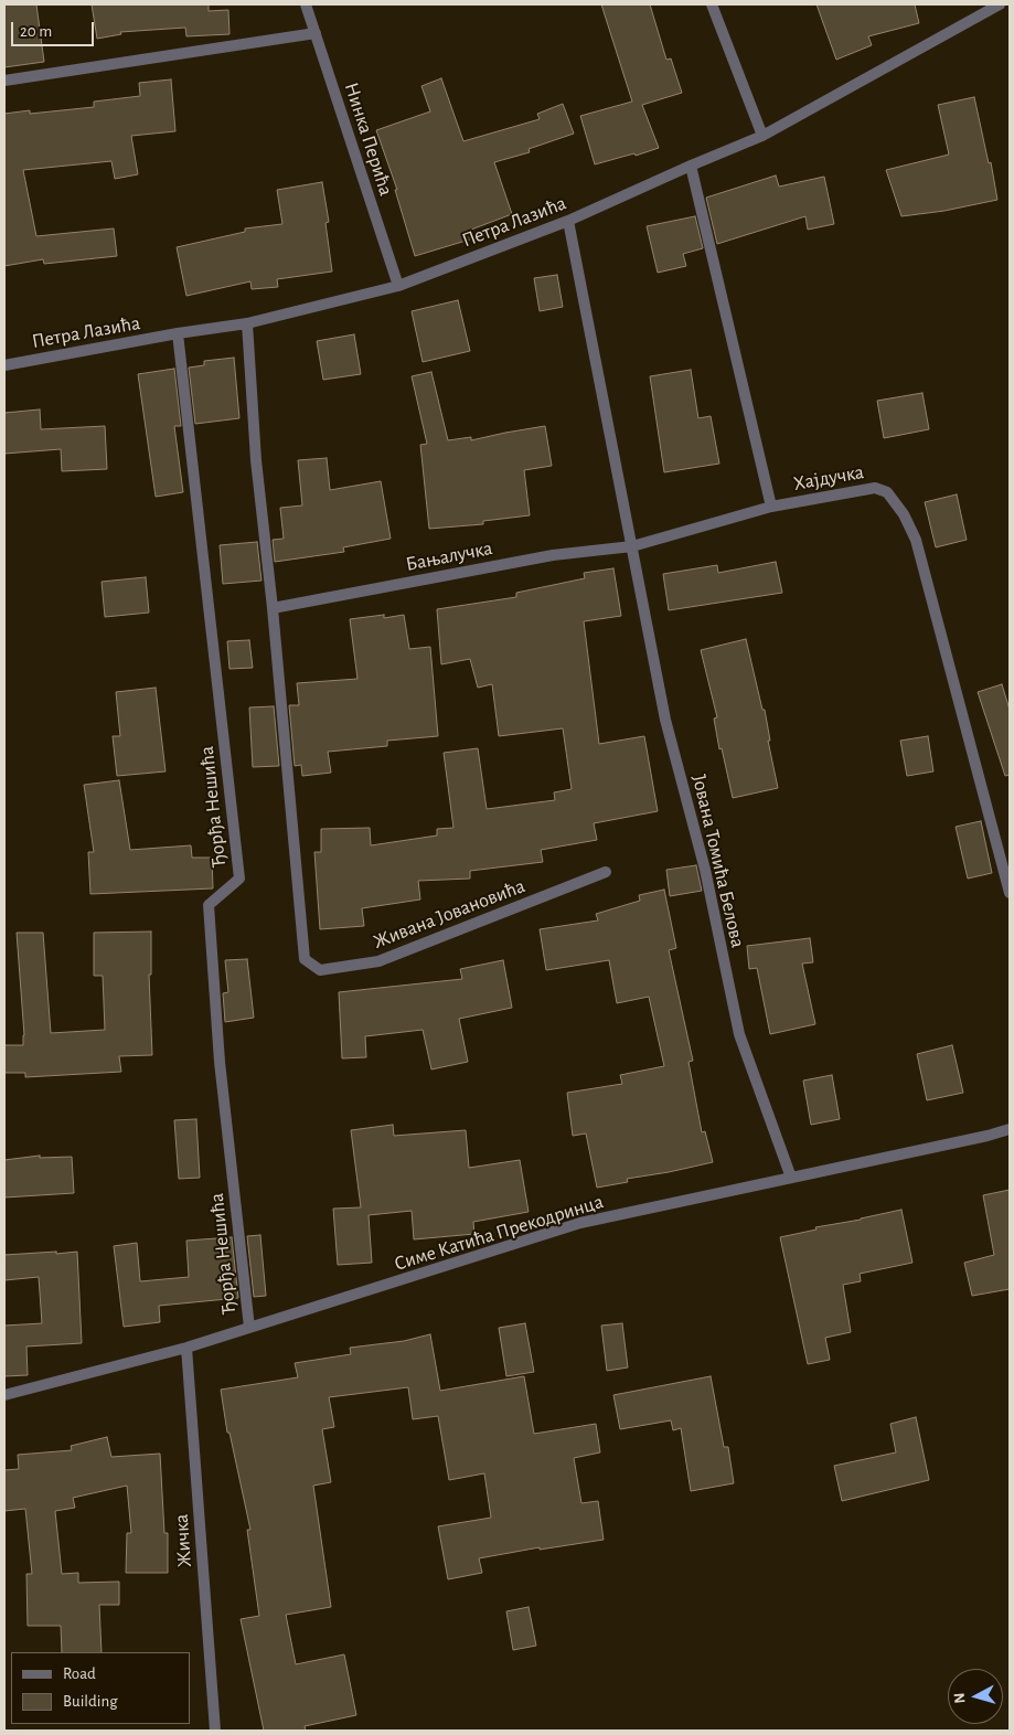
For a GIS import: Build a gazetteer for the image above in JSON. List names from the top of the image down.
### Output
{
  "streets": {
    "street": [
      "Нинка Перића",
      "Петра Лазића",
      "Хајдучка",
      "Бањалучка",
      "Ђорђа Нешића",
      "Јована Томића Белова",
      "Живана Јовановића",
      "Симе Катића Прекодринца",
      "Жичка"
    ]
  },
  "crossings": [
    ["Нинка Перића", "Петра Лазића"],
    ["Петра Лазића", "Хајдучка"],
    ["Петра Лазића", "Ђорђа Нешића"],
    ["Петра Лазића", "Јована Томића Белова"],
    ["Хајдучка", "Бањалучка"],
    ["Бањалучка", "Јована Томића Белова"],
    ["Бањалучка", "Живана Јовановића"],
    ["Ђорђа Нешића", "Симе Катића Прекодринца"],
    ["Јована Томића Белова", "Симе Катића Прекодринца"],
    ["Симе Катића Прекодринца", "Жичка"]
  ],
  "legend": ["Road", "Building"],
  "scale_bar": "20 m",
  "north": "left"
}
